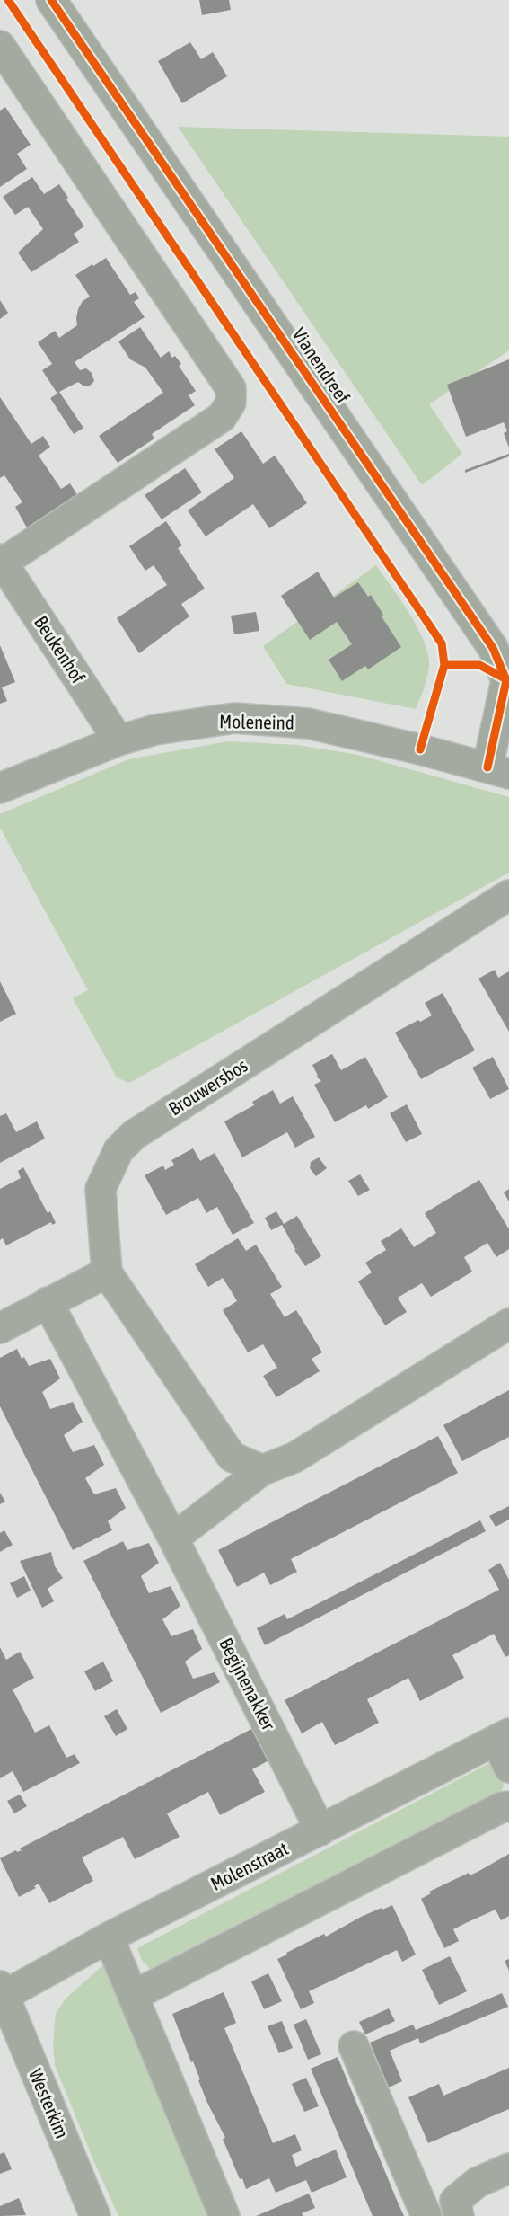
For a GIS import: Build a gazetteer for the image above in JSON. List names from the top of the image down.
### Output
{
  "streets": {
    "street": [
      "Vianendreef",
      "Beukenhof",
      "Moleneind",
      "Brouwersbos",
      "Begijnenakker",
      "Molenstraat",
      "Westerkim"
    ]
  },
  "crossings": [
    ["Vianendreef", "Moleneind"],
    ["Beukenhof", "Moleneind"],
    ["Begijnenakker", "Molenstraat"],
    ["Molenstraat", "Westerkim"]
  ]
}
